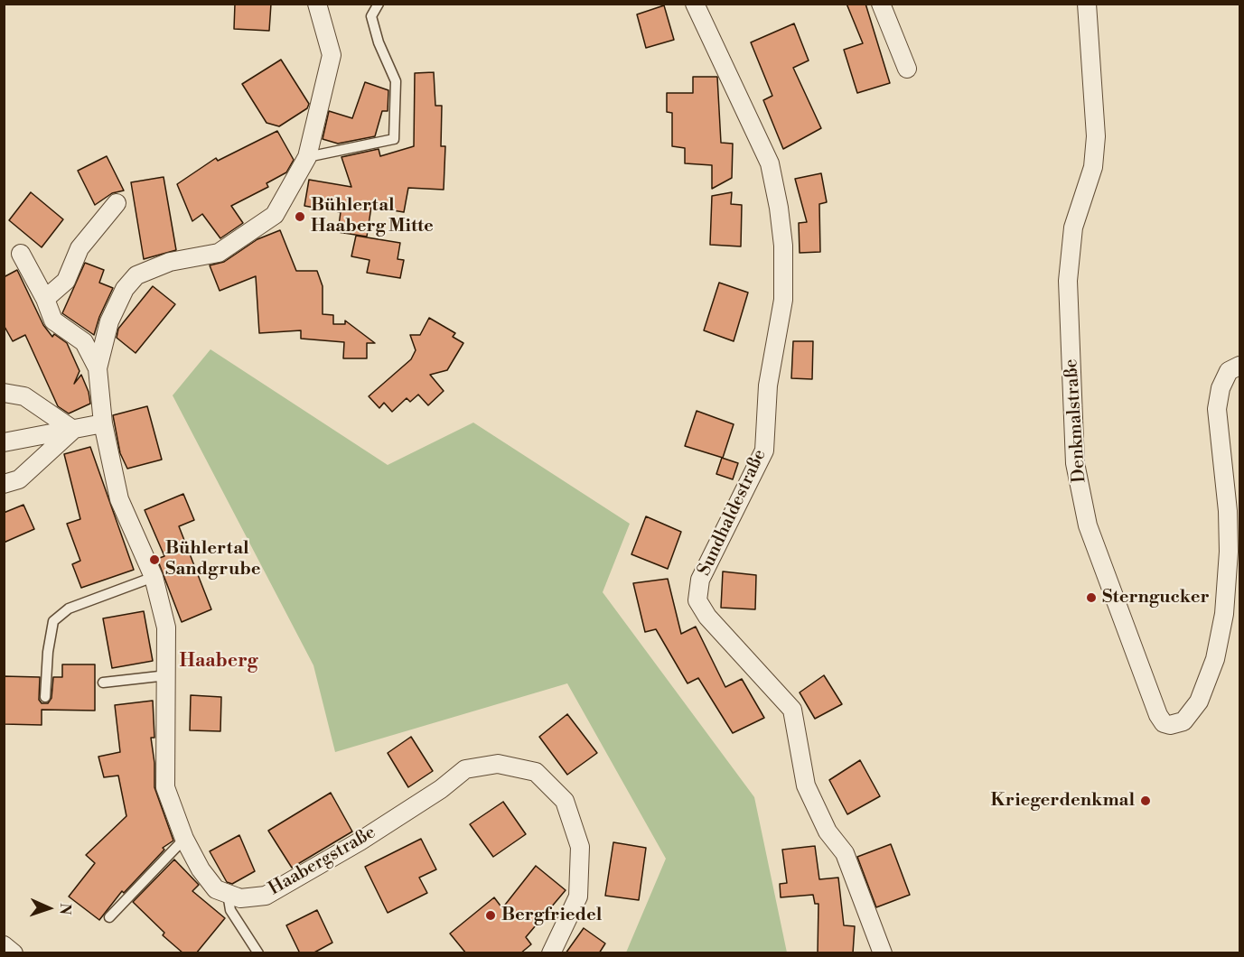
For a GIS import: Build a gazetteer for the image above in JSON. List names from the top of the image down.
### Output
{
  "streets": {
    "street": ["Denkmalstraße", "Sundhaldestraße", "Haabergstraße"]
  },
  "districts": ["Haaberg"],
  "places": [
    "Bühlertal Haaberg Mitte",
    "Bühlertal Sandgrube",
    "Sterngucker",
    "Kriegerdenkmal",
    "Bergfriedel"
  ],
  "north": "right"
}
